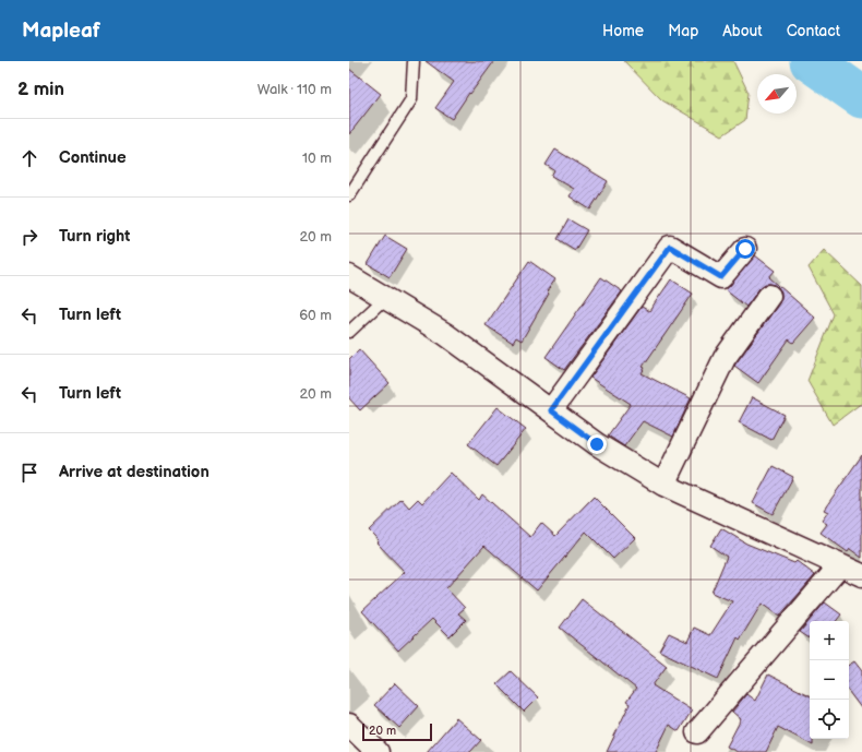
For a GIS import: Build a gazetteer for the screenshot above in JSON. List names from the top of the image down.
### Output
{
  "scale_bar": "20 m",
  "north": "bottom left",
  "page": {
    "header": "Mapleaf",
    "nav": [
      "Home",
      "Map",
      "About",
      "Contact"
    ],
    "heading": ["2 min", "Walk · 110 m"],
    "list": [
      ["Continue", "10 m"],
      ["Turn right", "20 m"],
      ["Turn left", "60 m"],
      ["Turn left", "20 m"],
      "Arrive at destination"
    ],
    "map_buttons": ["+", "−"],
    "scale": "20 m"
  }
}
